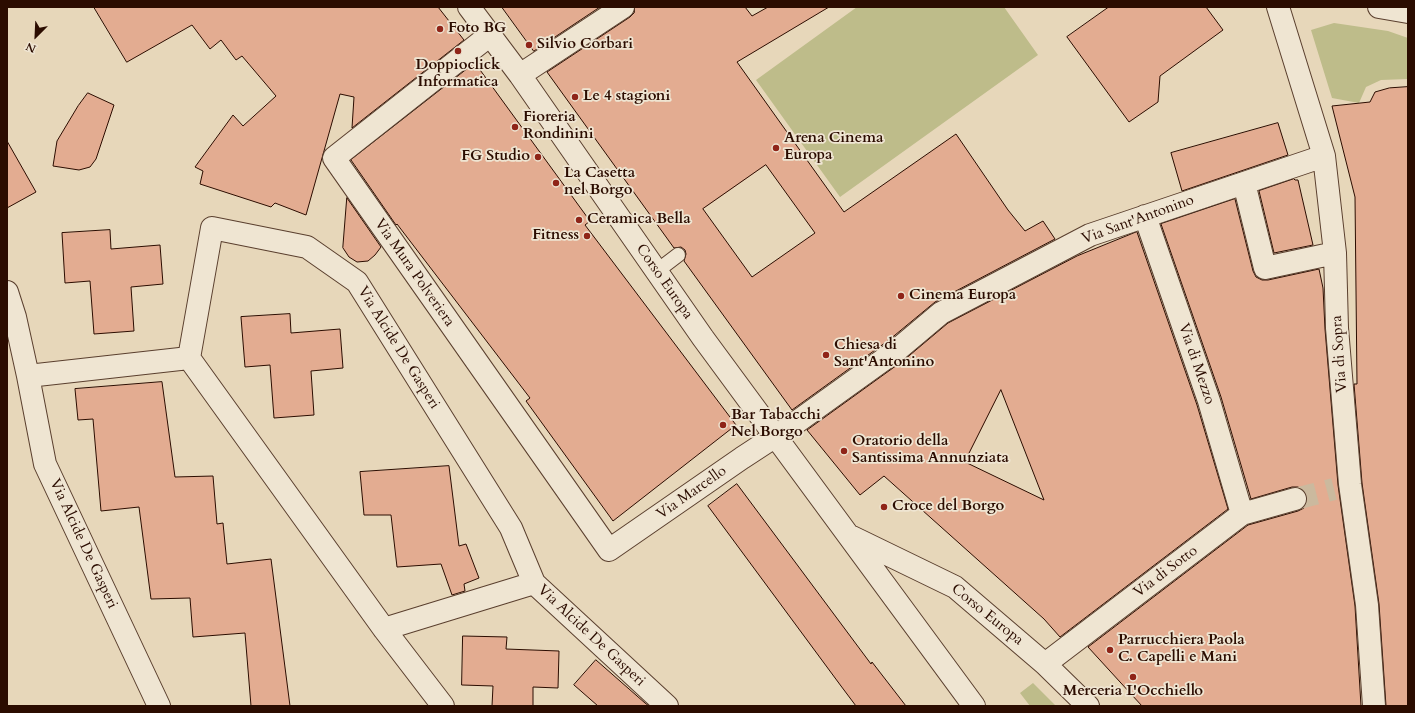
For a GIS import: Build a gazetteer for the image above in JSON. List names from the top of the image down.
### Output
{
  "streets": {
    "street": [
      "Via Sant'Antonino",
      "Via Mura Polveriera",
      "Corso Europa",
      "Via Alcide De Gasperi",
      "Via di Sopra",
      "Via di Mezzo",
      "Via Marcello",
      "Via di Sotto"
    ]
  },
  "crossings": [
    ["Via Sant'Antonino", "Corso Europa"],
    ["Via Sant'Antonino", "Via di Sopra"],
    ["Via Sant'Antonino", "Via di Mezzo"],
    ["Via Sant'Antonino", "Via Marcello"],
    ["Via Mura Polveriera", "Corso Europa"],
    ["Via Mura Polveriera", "Via Marcello"],
    ["Corso Europa", "Via Marcello"],
    ["Corso Europa", "Via di Sotto"],
    ["Via di Mezzo", "Via di Sotto"]
  ],
  "places": [
    "Foto BG",
    "Silvio Corbari",
    "Doppioclick Informatica",
    "Le 4 stagioni",
    "Fioreria Rondinini",
    "Arena Cinema Europa",
    "FG Studio",
    "La Casetta nel Borgo",
    "Ceramica Bella",
    "Fitness",
    "Cinema Europa",
    "Chiesa di Sant'Antonino",
    "Bar Tabacchi Nel Borgo",
    "Oratorio della Santissima Annunziata",
    "Croce del Borgo",
    "Parrucchiera Paola C. Capelli e Mani",
    "Merceria L'Occhiello"
  ],
  "north": "bottom left"
}
